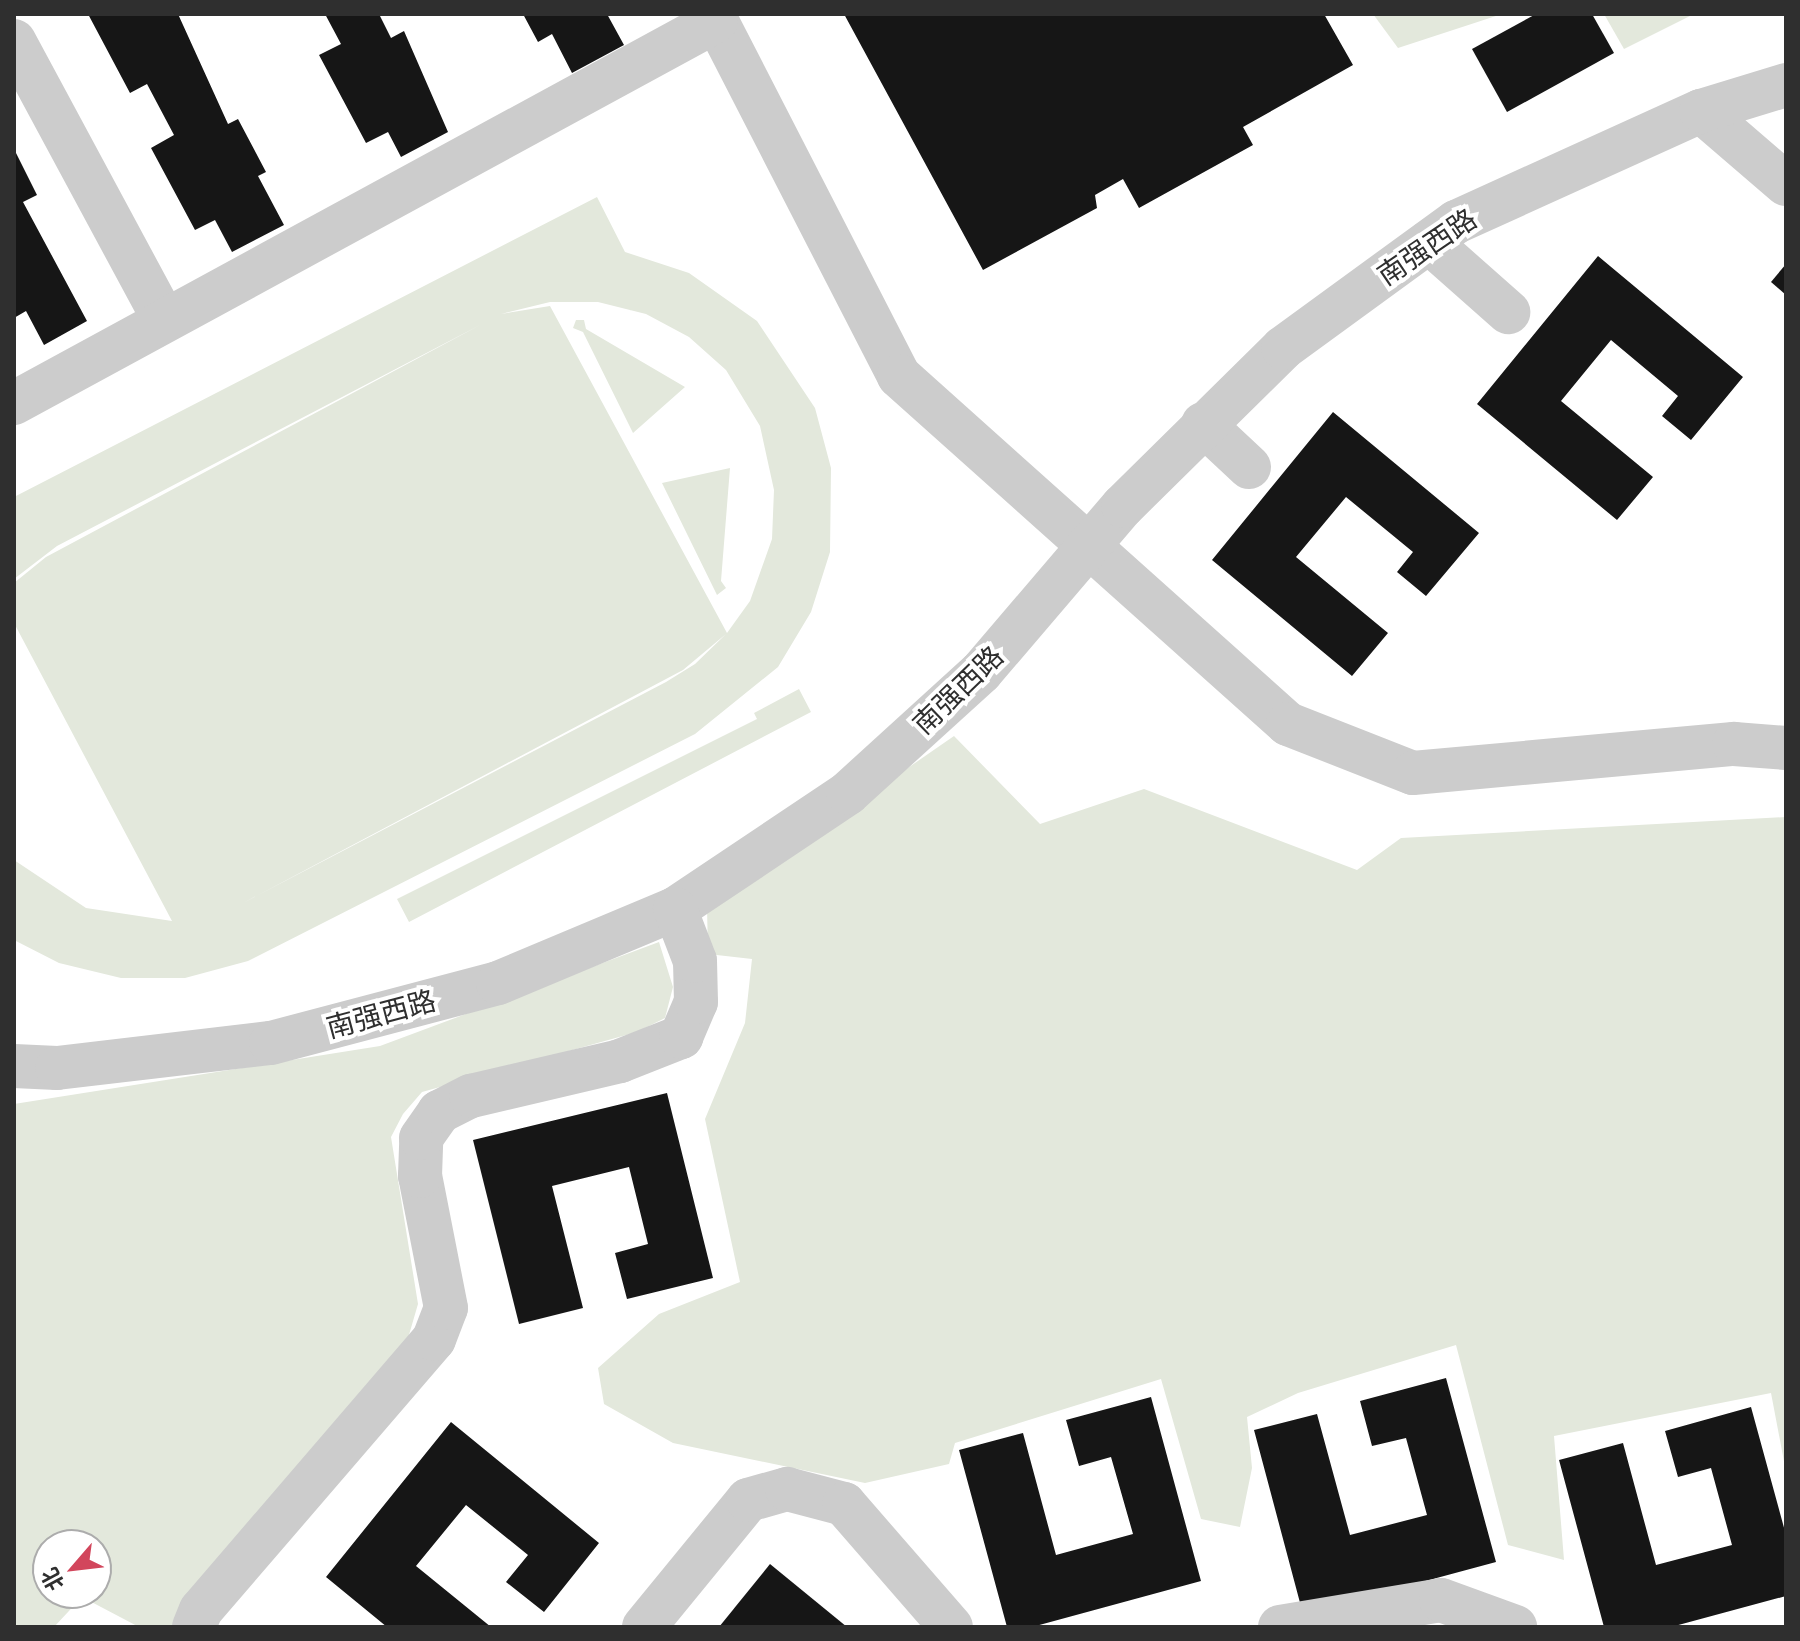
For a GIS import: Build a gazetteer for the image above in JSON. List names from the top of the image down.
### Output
{
  "streets": {
    "street": ["南强西路"]
  },
  "north": "bottom left"
}
